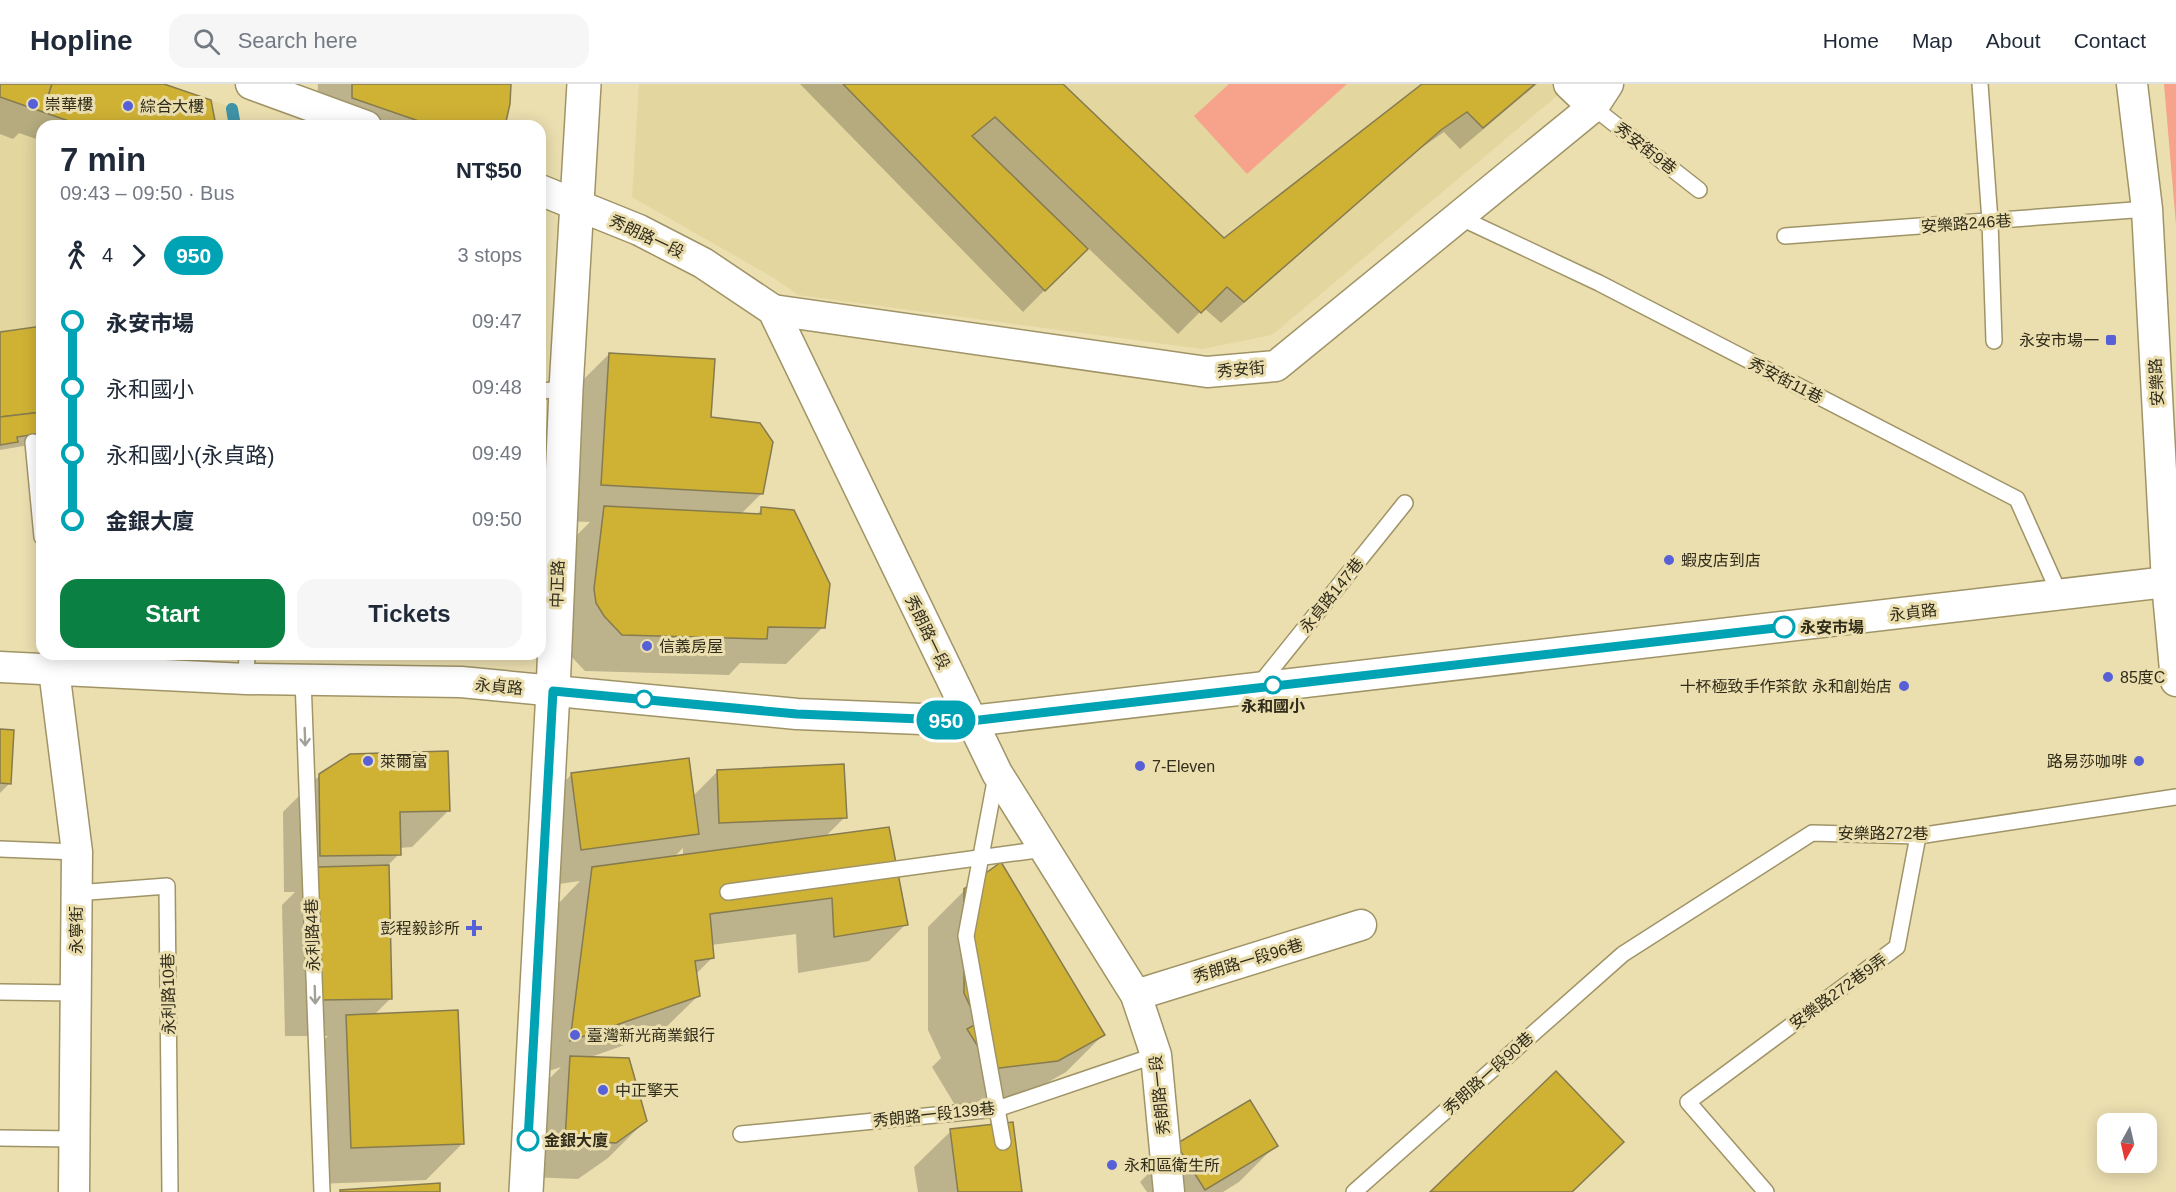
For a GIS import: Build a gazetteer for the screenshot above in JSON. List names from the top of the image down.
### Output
{
  "streets": {
    "street": [
      "秀朗路一段",
      "秀安街",
      "安樂路",
      "中正路",
      "永貞路",
      "永寧街",
      "秀朗路一段96巷"
    ],
    "lane": [
      "秀安街9巷",
      "安樂路246巷",
      "秀安街11巷",
      "永貞路147巷",
      "安樂路272巷",
      "永利路4巷",
      "安樂路272巷9弄",
      "永利路10巷",
      "秀朗路一段90巷",
      "秀朗路一段139巷"
    ]
  },
  "crossings": [
    ["秀安街9巷", "秀安街"],
    ["安樂路246巷", "安樂路"],
    ["秀朗路一段", "秀安街"],
    ["秀朗路一段", "中正路"],
    ["秀朗路一段", "永貞路"],
    ["秀朗路一段", "秀朗路一段96巷"],
    ["秀朗路一段", "秀朗路一段139巷"],
    ["秀安街", "秀安街11巷"],
    ["秀安街11巷", "永貞路"],
    ["安樂路", "永貞路"],
    ["中正路", "永貞路"],
    ["永貞路147巷", "永貞路"],
    ["永貞路", "永寧街"],
    ["永貞路", "永利路4巷"],
    ["安樂路272巷", "安樂路272巷9弄"],
    ["安樂路272巷", "秀朗路一段90巷"],
    ["永寧街", "永利路10巷"]
  ],
  "one_way": ["永利路4巷"],
  "places": {
    "other": [
      "崇華樓",
      "綜合大樓",
      "蝦皮店到店",
      "永安市場",
      "信義房屋",
      "85度C",
      "永和國小",
      "十杯極致手作茶飲 永和創始店",
      "萊爾富",
      "路易莎咖啡",
      "7-Eleven",
      "臺灣新光商業銀行",
      "中正擎天",
      "金銀大廈",
      "永和區衛生所"
    ],
    "transit": ["永安市場一"],
    "health": ["彭程毅診所"]
  },
  "lines": ["bus line 950"],
  "north": "bottom",
  "page": {
    "header": "Hopline",
    "search": "Search here",
    "nav": [
      "Home",
      "Map",
      "About",
      "Contact"
    ],
    "on_map": "950",
    "heading": ["7 min", "09:43 – 09:50 · Bus", "NT$50"],
    "legs": ["4", "950", "3 stops"],
    "list": [
      {
        "name": "永安市場",
        "value": "09:47"
      },
      {
        "name": "永和國小",
        "value": "09:48"
      },
      {
        "name": "永和國小(永貞路)",
        "value": "09:49"
      },
      {
        "name": "金銀大廈",
        "value": "09:50"
      }
    ],
    "buttons": ["Start", "Tickets"]
  }
}
